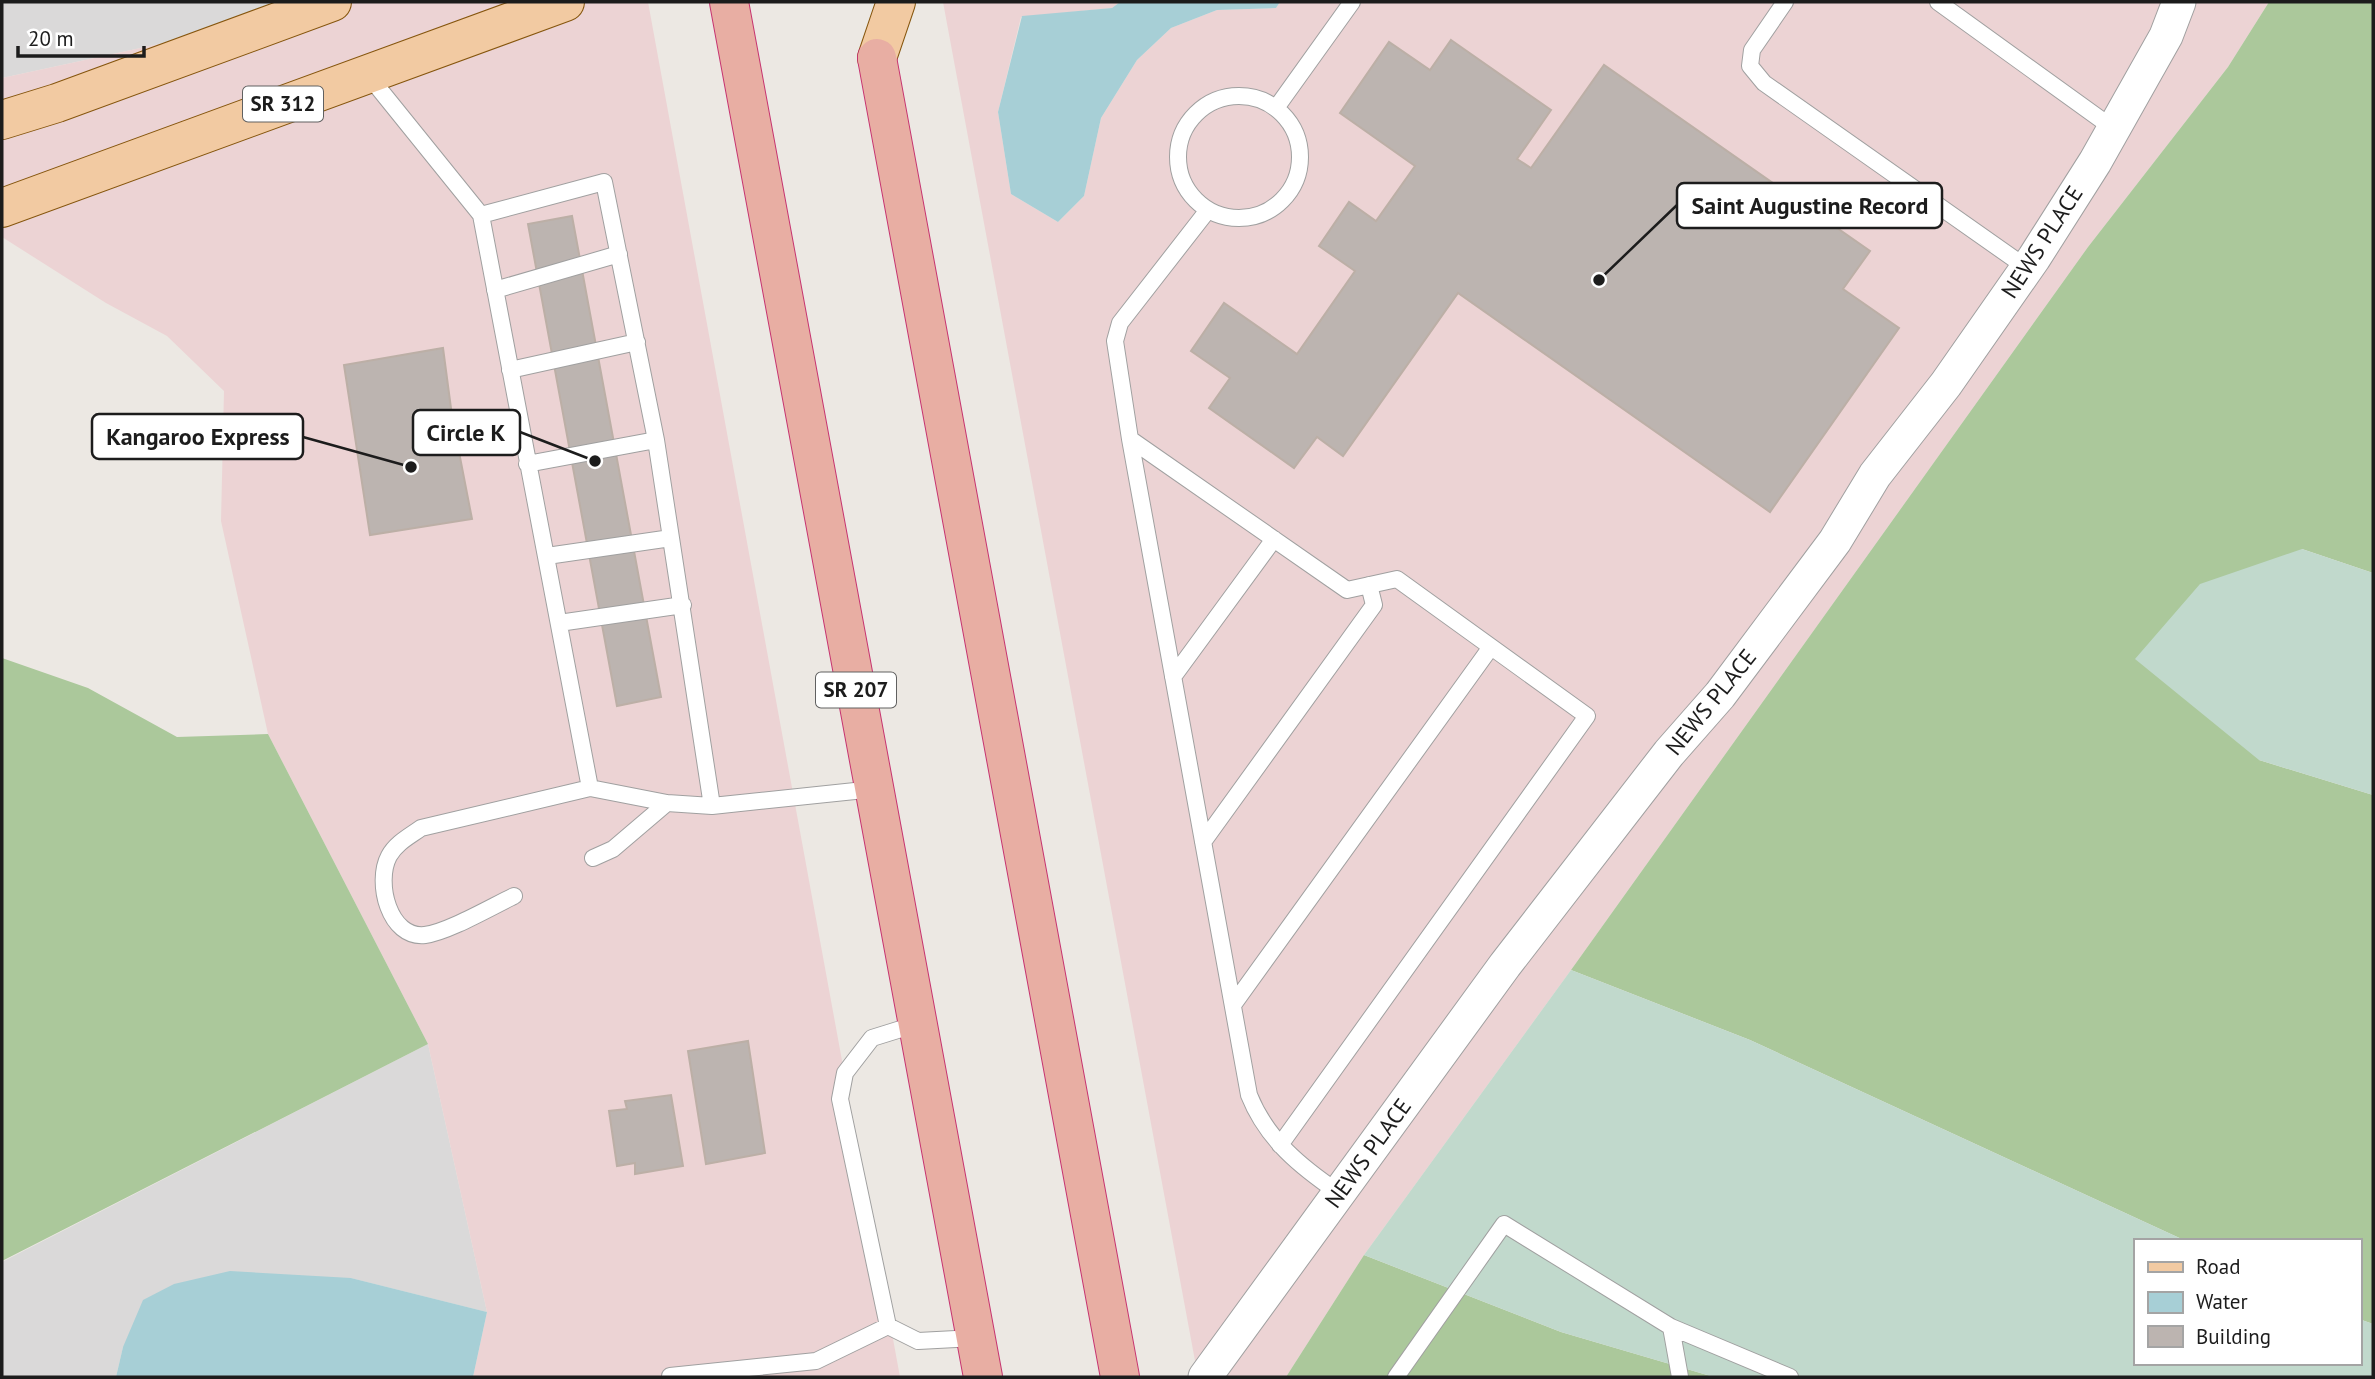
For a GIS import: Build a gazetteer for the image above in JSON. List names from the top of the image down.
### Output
{
  "streets": {
    "highway": ["SR 207"],
    "main road": ["SR 312"],
    "street": ["NEWS PLACE"]
  },
  "places": ["Saint Augustine Record", "Circle K", "Kangaroo Express"],
  "legend": ["Road", "Water", "Building"],
  "scale_bar": "20 m"
}
